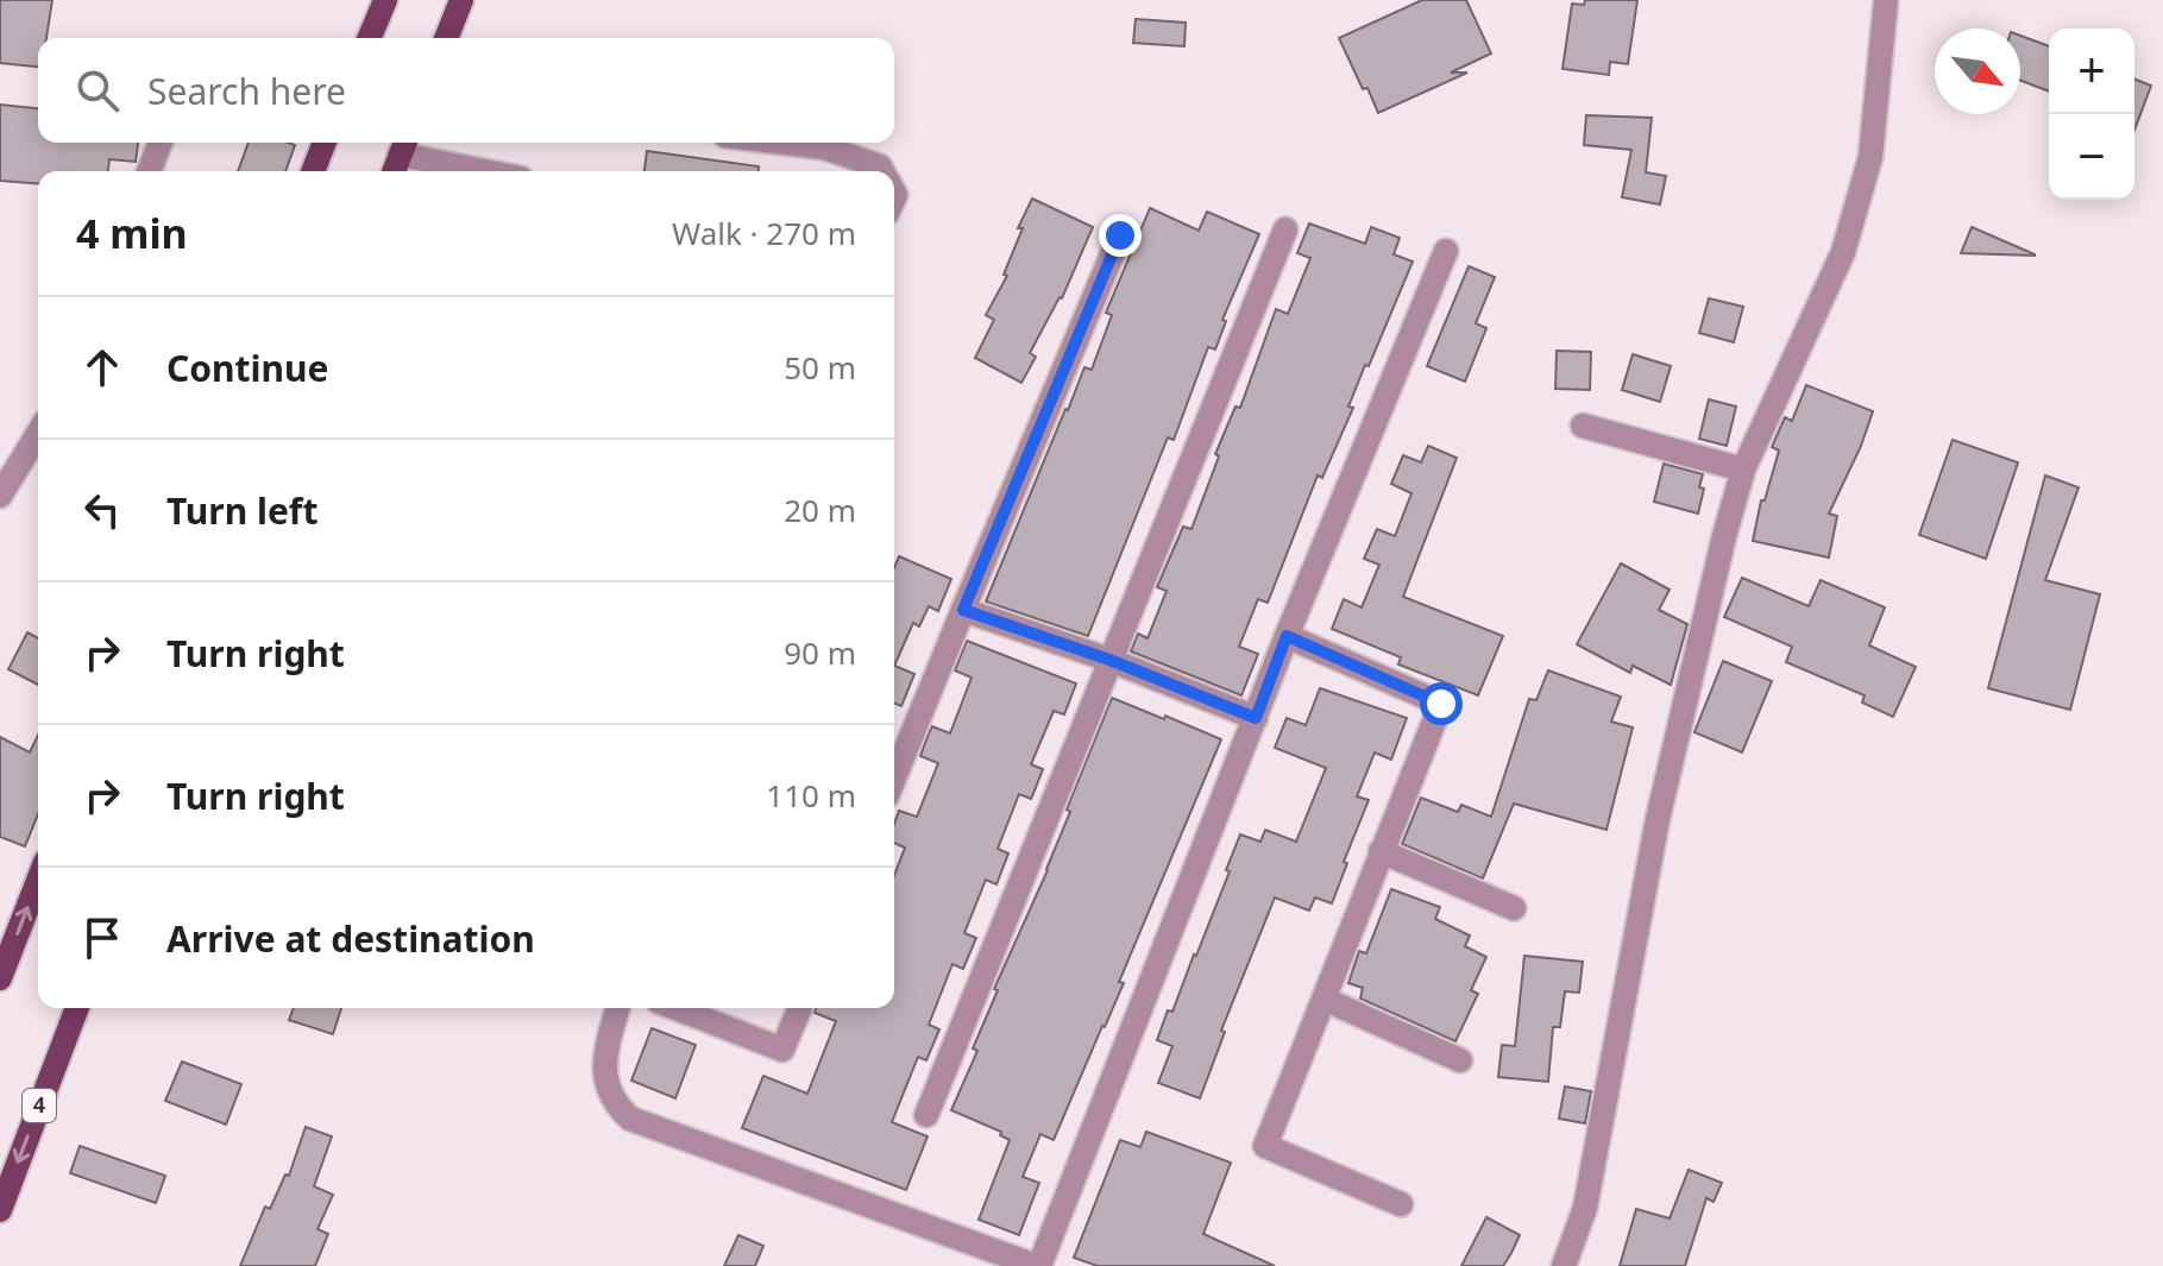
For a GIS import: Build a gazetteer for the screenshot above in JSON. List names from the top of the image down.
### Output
{
  "streets": {
    "main road": ["4"]
  },
  "north": "bottom right",
  "page": {
    "map_buttons": ["+", "−"],
    "search": "Search here",
    "heading": ["4 min", "Walk · 270 m"],
    "list": [
      ["Continue", "50 m"],
      ["Turn left", "20 m"],
      ["Turn right", "90 m"],
      ["Turn right", "110 m"],
      "Arrive at destination"
    ]
  }
}
